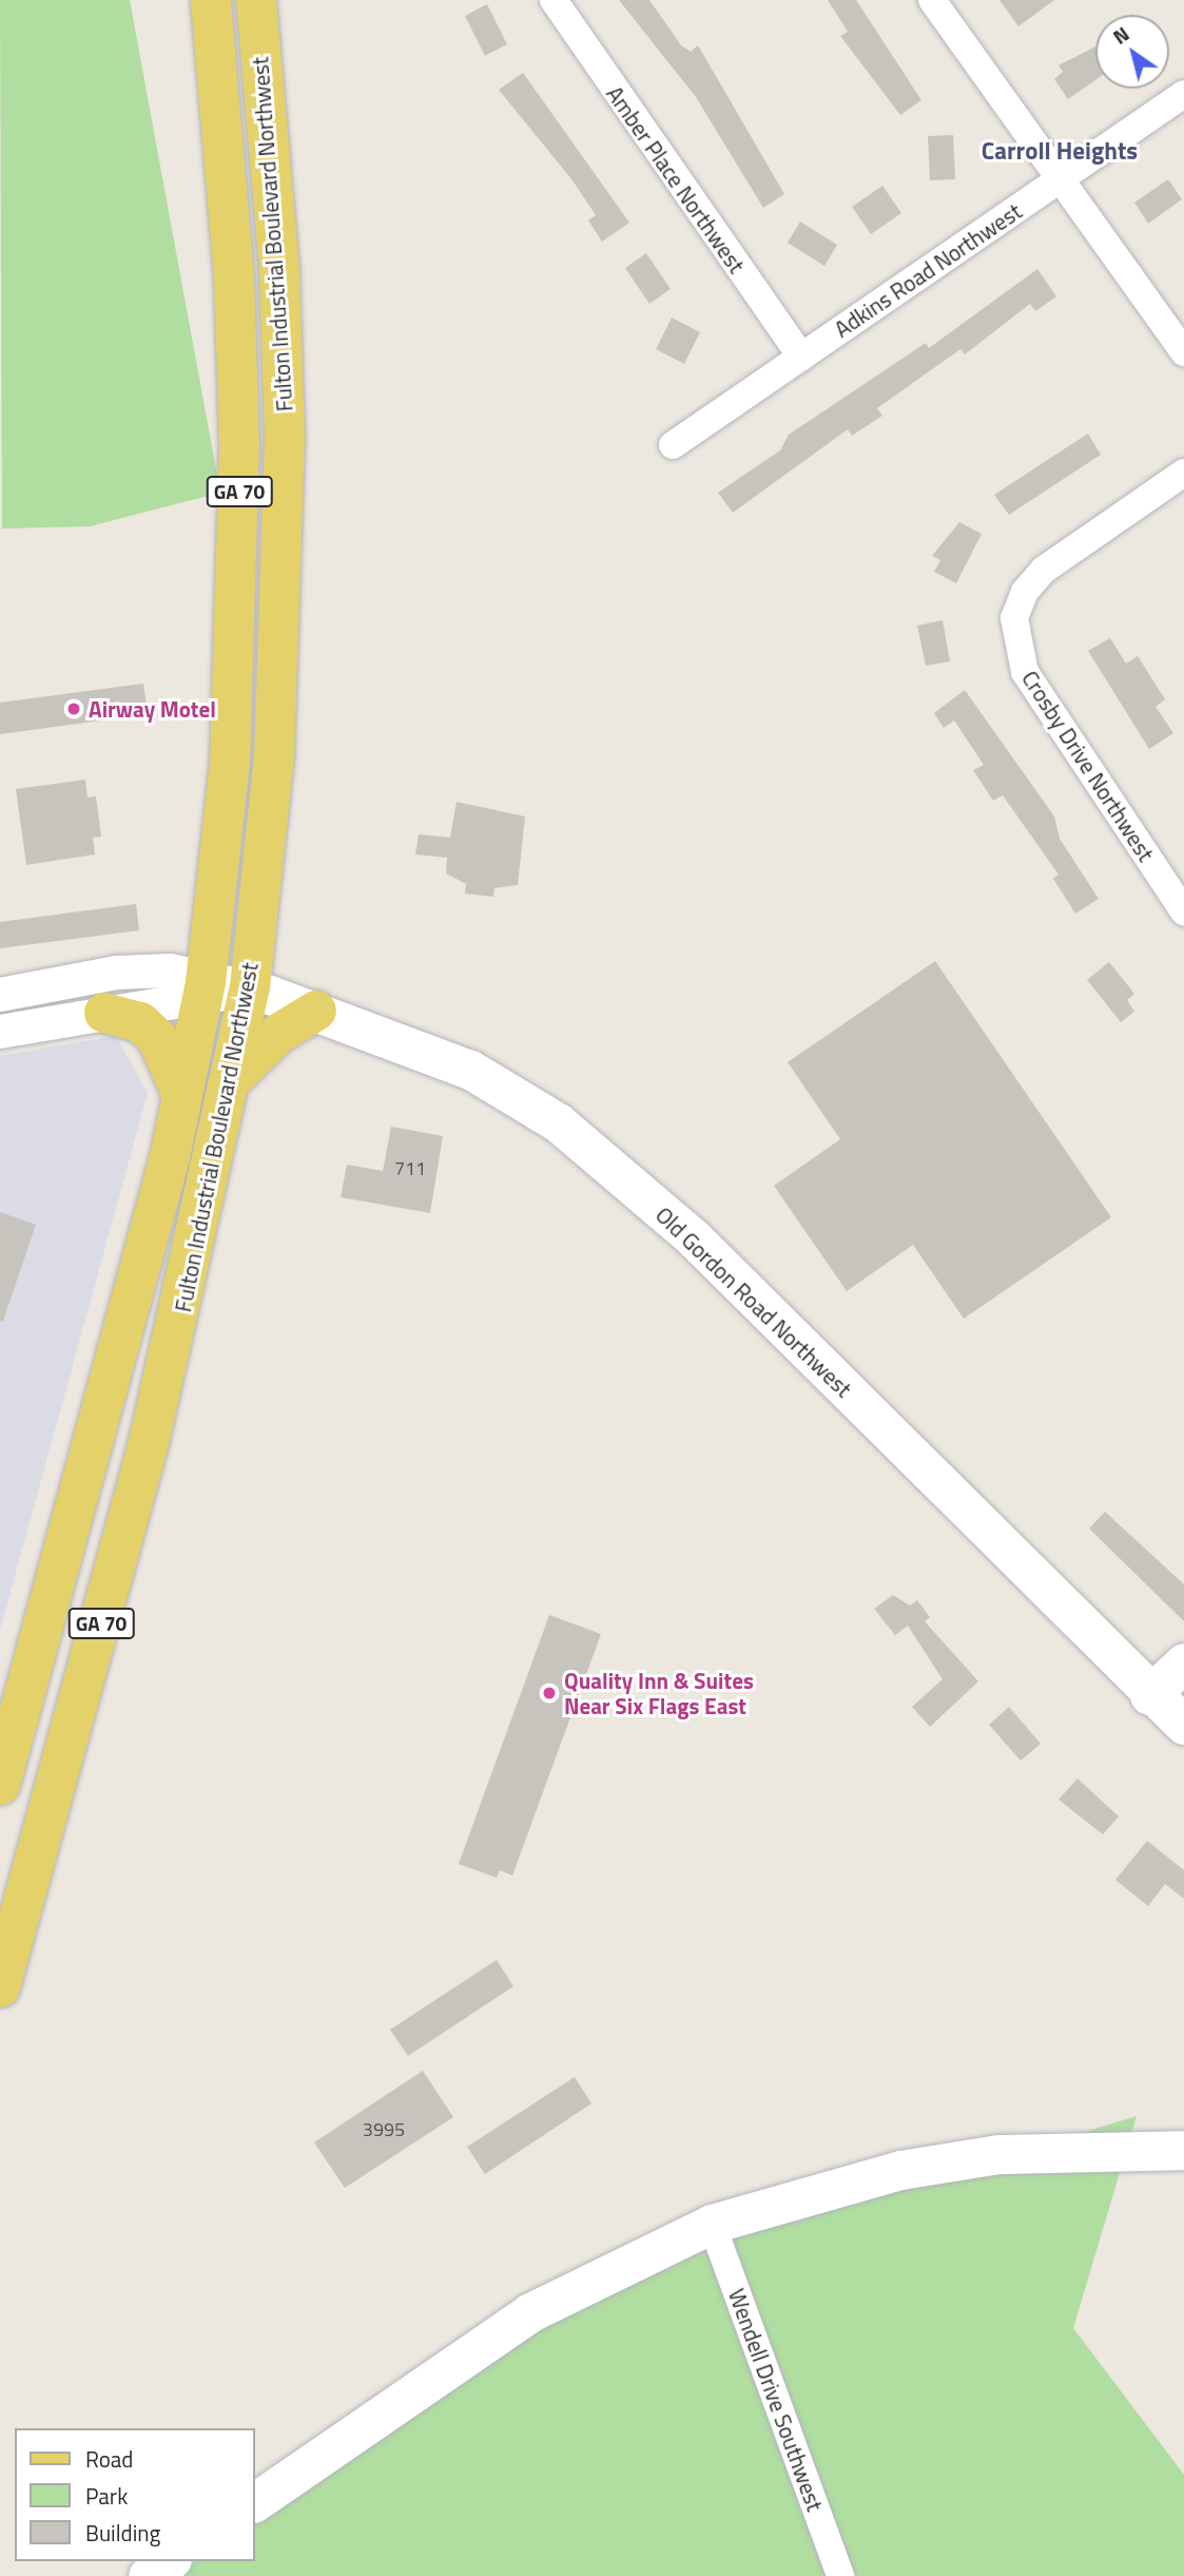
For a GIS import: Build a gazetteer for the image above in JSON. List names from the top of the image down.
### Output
{
  "streets": {
    "main road": ["Fulton Industrial Boulevard Northwest", "GA 70", "Old Gordon Road Northwest"],
    "street": [
      "Amber Place Northwest",
      "Adkins Road Northwest",
      "Crosby Drive Northwest",
      "Wendell Drive Southwest"
    ]
  },
  "crossings": [
    ["Amber Place Northwest", "Adkins Road Northwest"],
    ["Fulton Industrial Boulevard Northwest", "Old Gordon Road Northwest"]
  ],
  "districts": ["Carroll Heights"],
  "places": ["Airway Motel", "Quality Inn & Suites Near Six Flags East"],
  "house_numbers": ["711", "3995"],
  "legend": ["Road", "Park", "Building"],
  "north": "top left"
}
